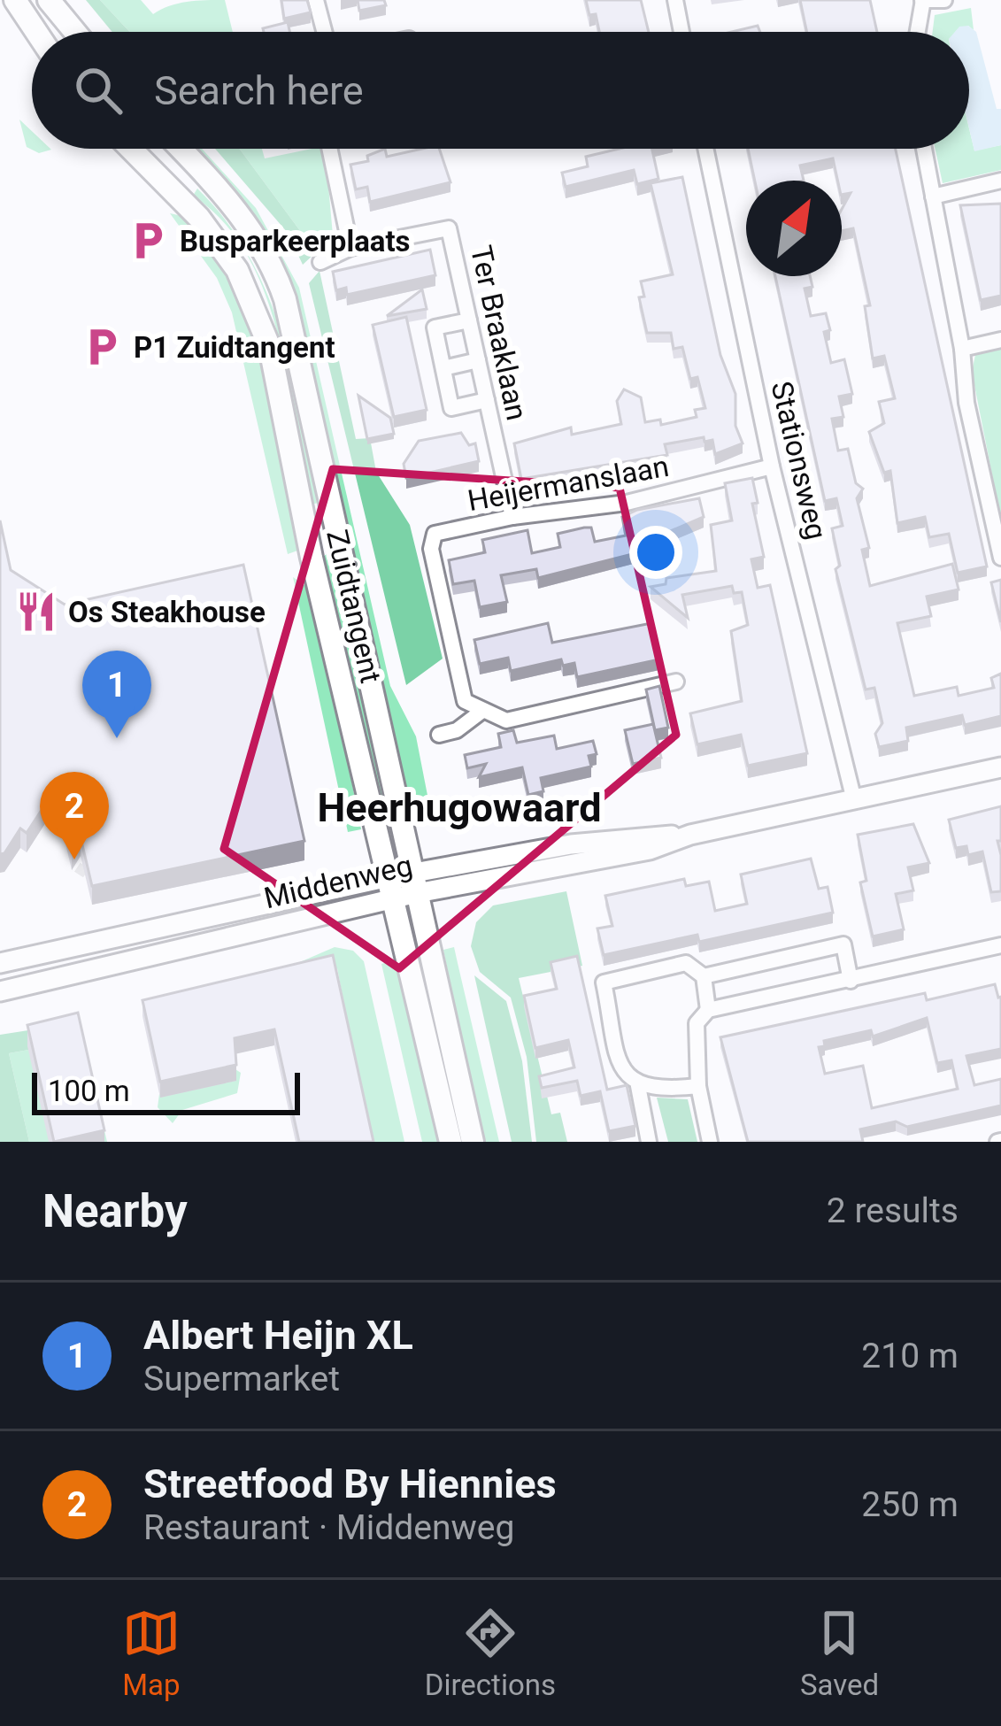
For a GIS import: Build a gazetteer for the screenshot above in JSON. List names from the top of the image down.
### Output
{
  "streets": {
    "main road": ["Zuidtangent"],
    "street": [
      "Ter Braaklaan",
      "Stationsweg",
      "Heijermanslaan",
      "Middenweg"
    ]
  },
  "crossings": [
    ["Ter Braaklaan", "Heijermanslaan"],
    ["Stationsweg", "Heijermanslaan"],
    ["Stationsweg", "Middenweg"],
    ["Zuidtangent", "Middenweg"]
  ],
  "districts": ["Heerhugowaard"],
  "places": {
    "parking": ["Busparkeerplaats", "P1 Zuidtangent"],
    "restaurant": ["Os Steakhouse"]
  },
  "scale_bar": "100 m",
  "north": "top right",
  "page": {
    "search": "Search here",
    "pins": ["1", "2"],
    "scale": "100 m",
    "heading": ["Nearby", "2 results"],
    "list": [
      {
        "mark": "1",
        "name": "Albert Heijn XL",
        "note": "Supermarket",
        "value": "210 m"
      },
      {
        "mark": "2",
        "name": "Streetfood By Hiennies",
        "note": "Restaurant · Middenweg",
        "value": "250 m"
      }
    ],
    "nav": ["Map", "Directions", "Saved"]
  }
}
